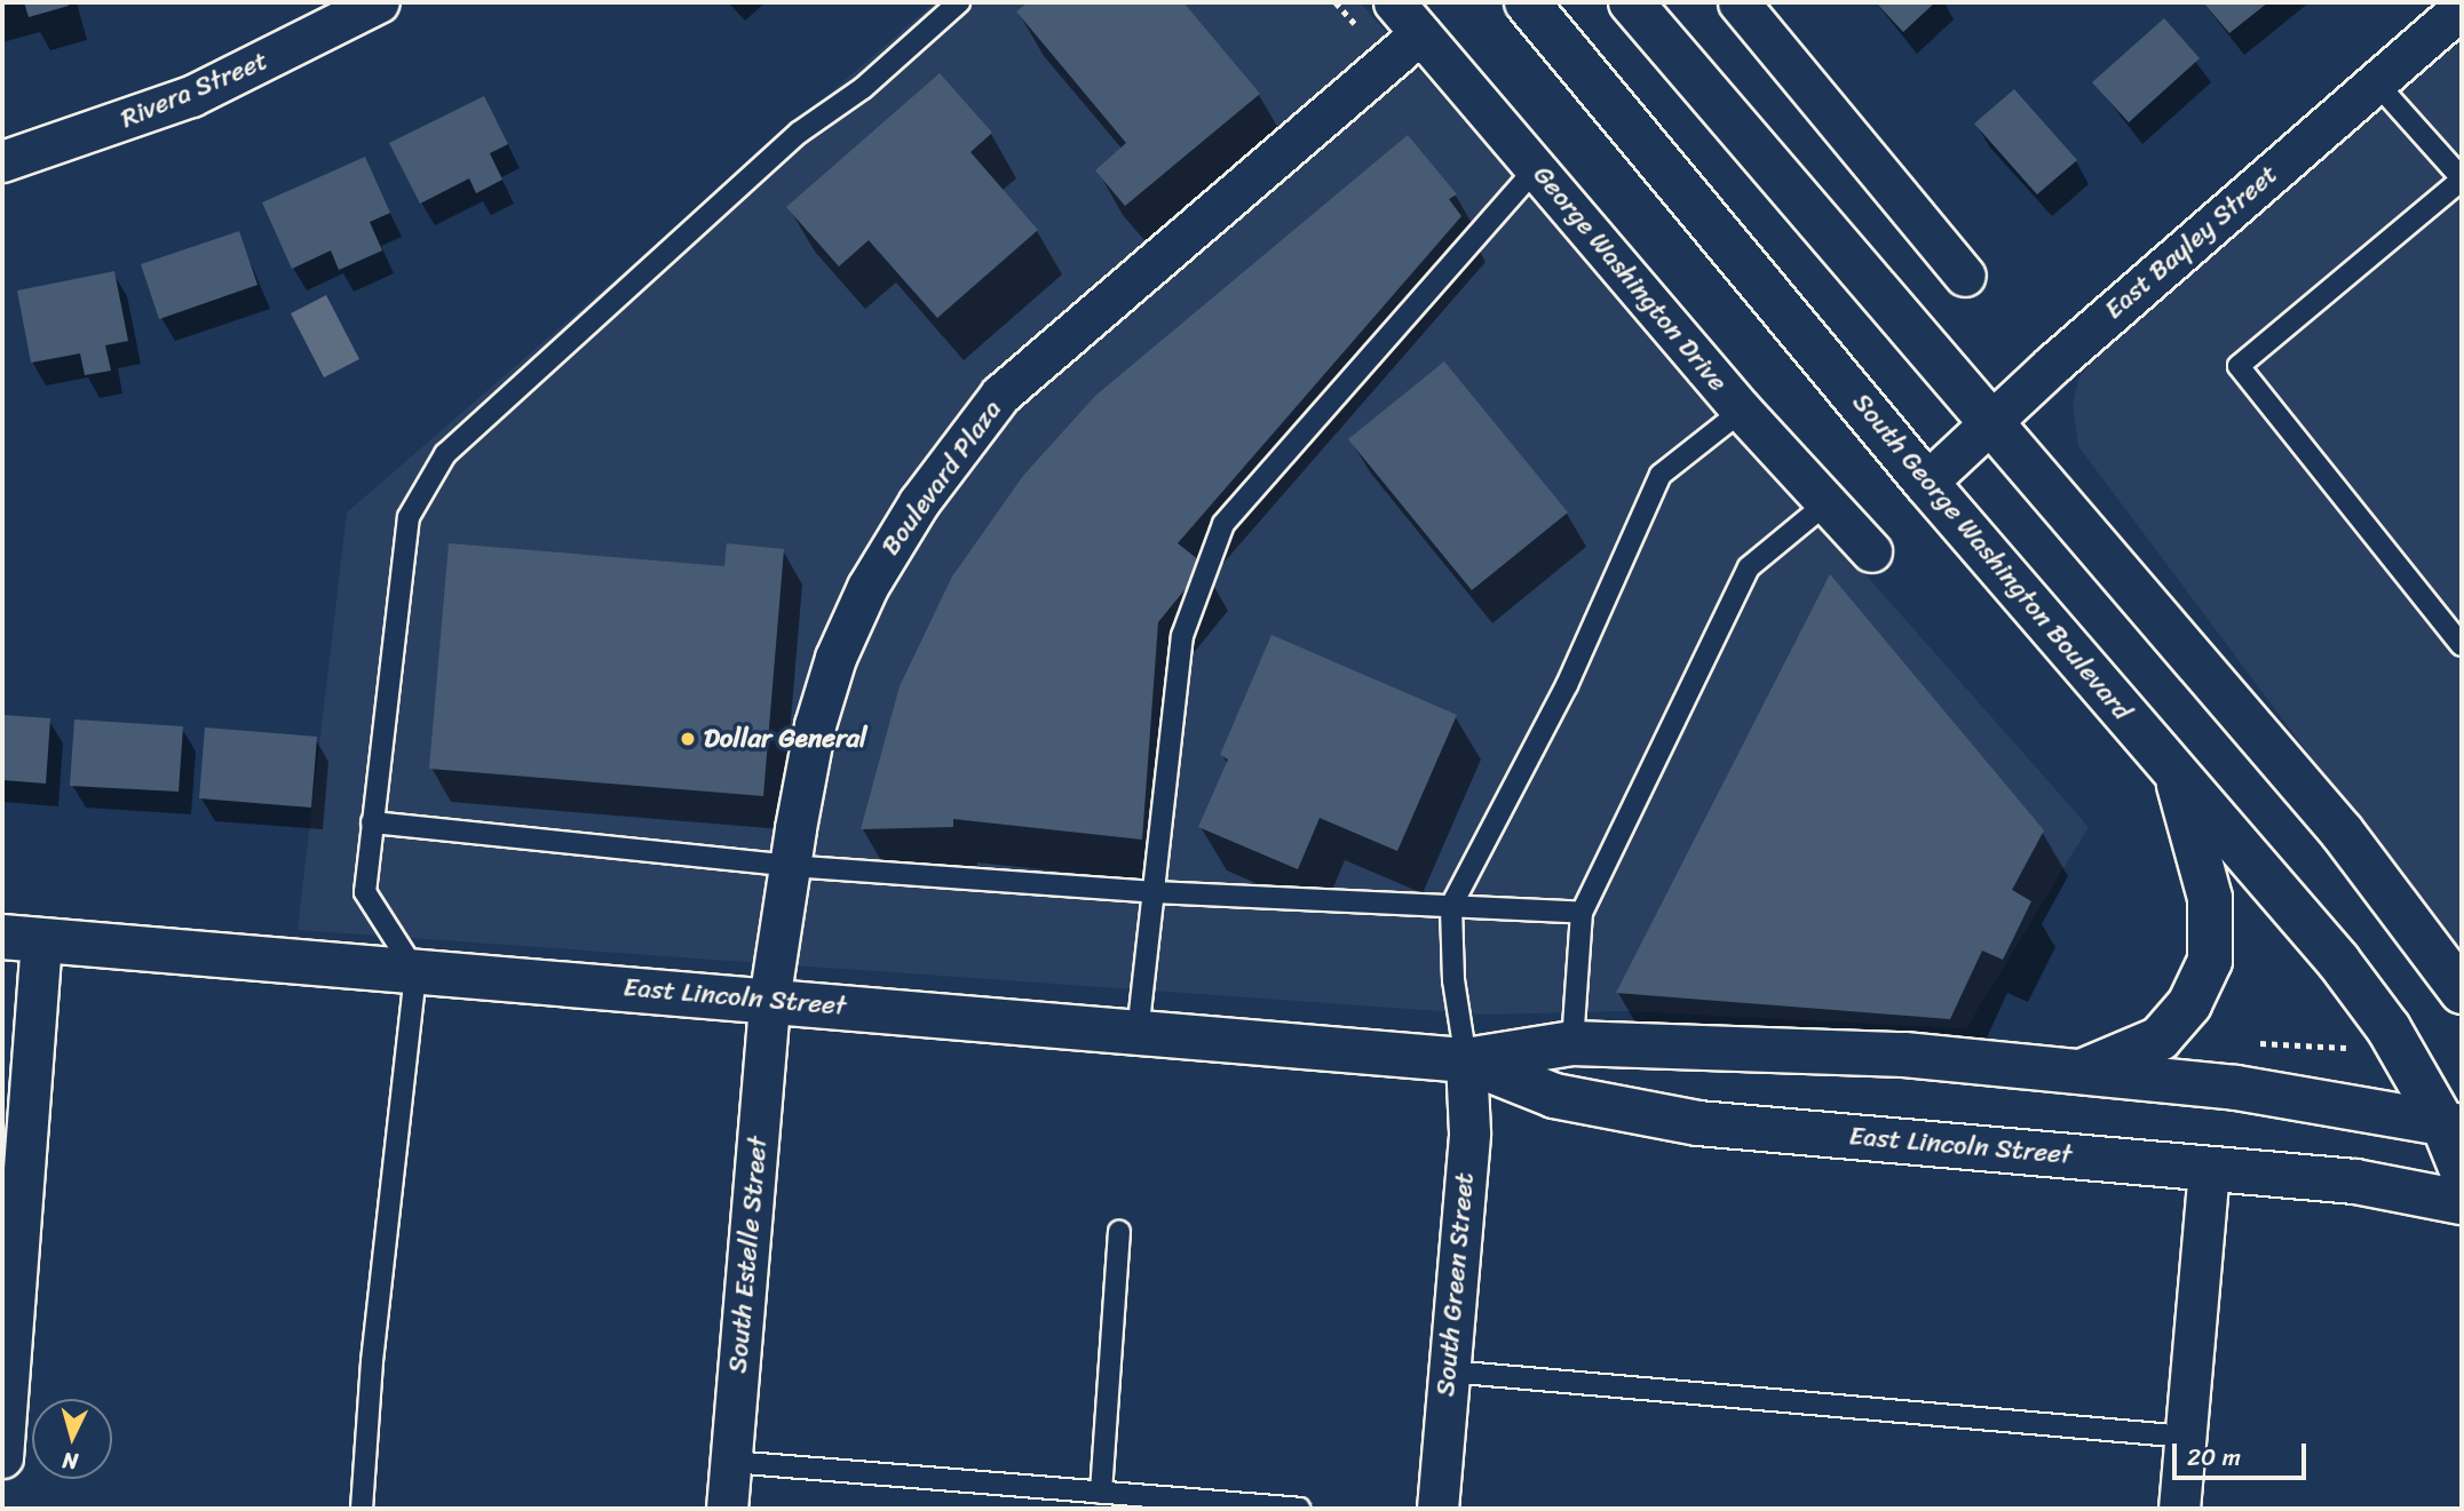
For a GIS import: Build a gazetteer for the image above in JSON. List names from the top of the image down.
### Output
{
  "streets": {
    "street": [
      "Rivera Street",
      "East Bayley Street",
      "George Washington Drive",
      "Boulevard Plaza",
      "South George Washington Boulevard",
      "East Lincoln Street",
      "South Estelle Street",
      "South Green Street"
    ]
  },
  "crossings": [
    ["East Bayley Street", "South George Washington Boulevard"],
    ["George Washington Drive", "Boulevard Plaza"],
    ["Boulevard Plaza", "East Lincoln Street"],
    ["Boulevard Plaza", "South Estelle Street"],
    ["South George Washington Boulevard", "East Lincoln Street"],
    ["East Lincoln Street", "South Estelle Street"],
    ["East Lincoln Street", "South Green Street"]
  ],
  "places": ["Dollar General"],
  "scale_bar": "20 m",
  "north": "bottom"
}
